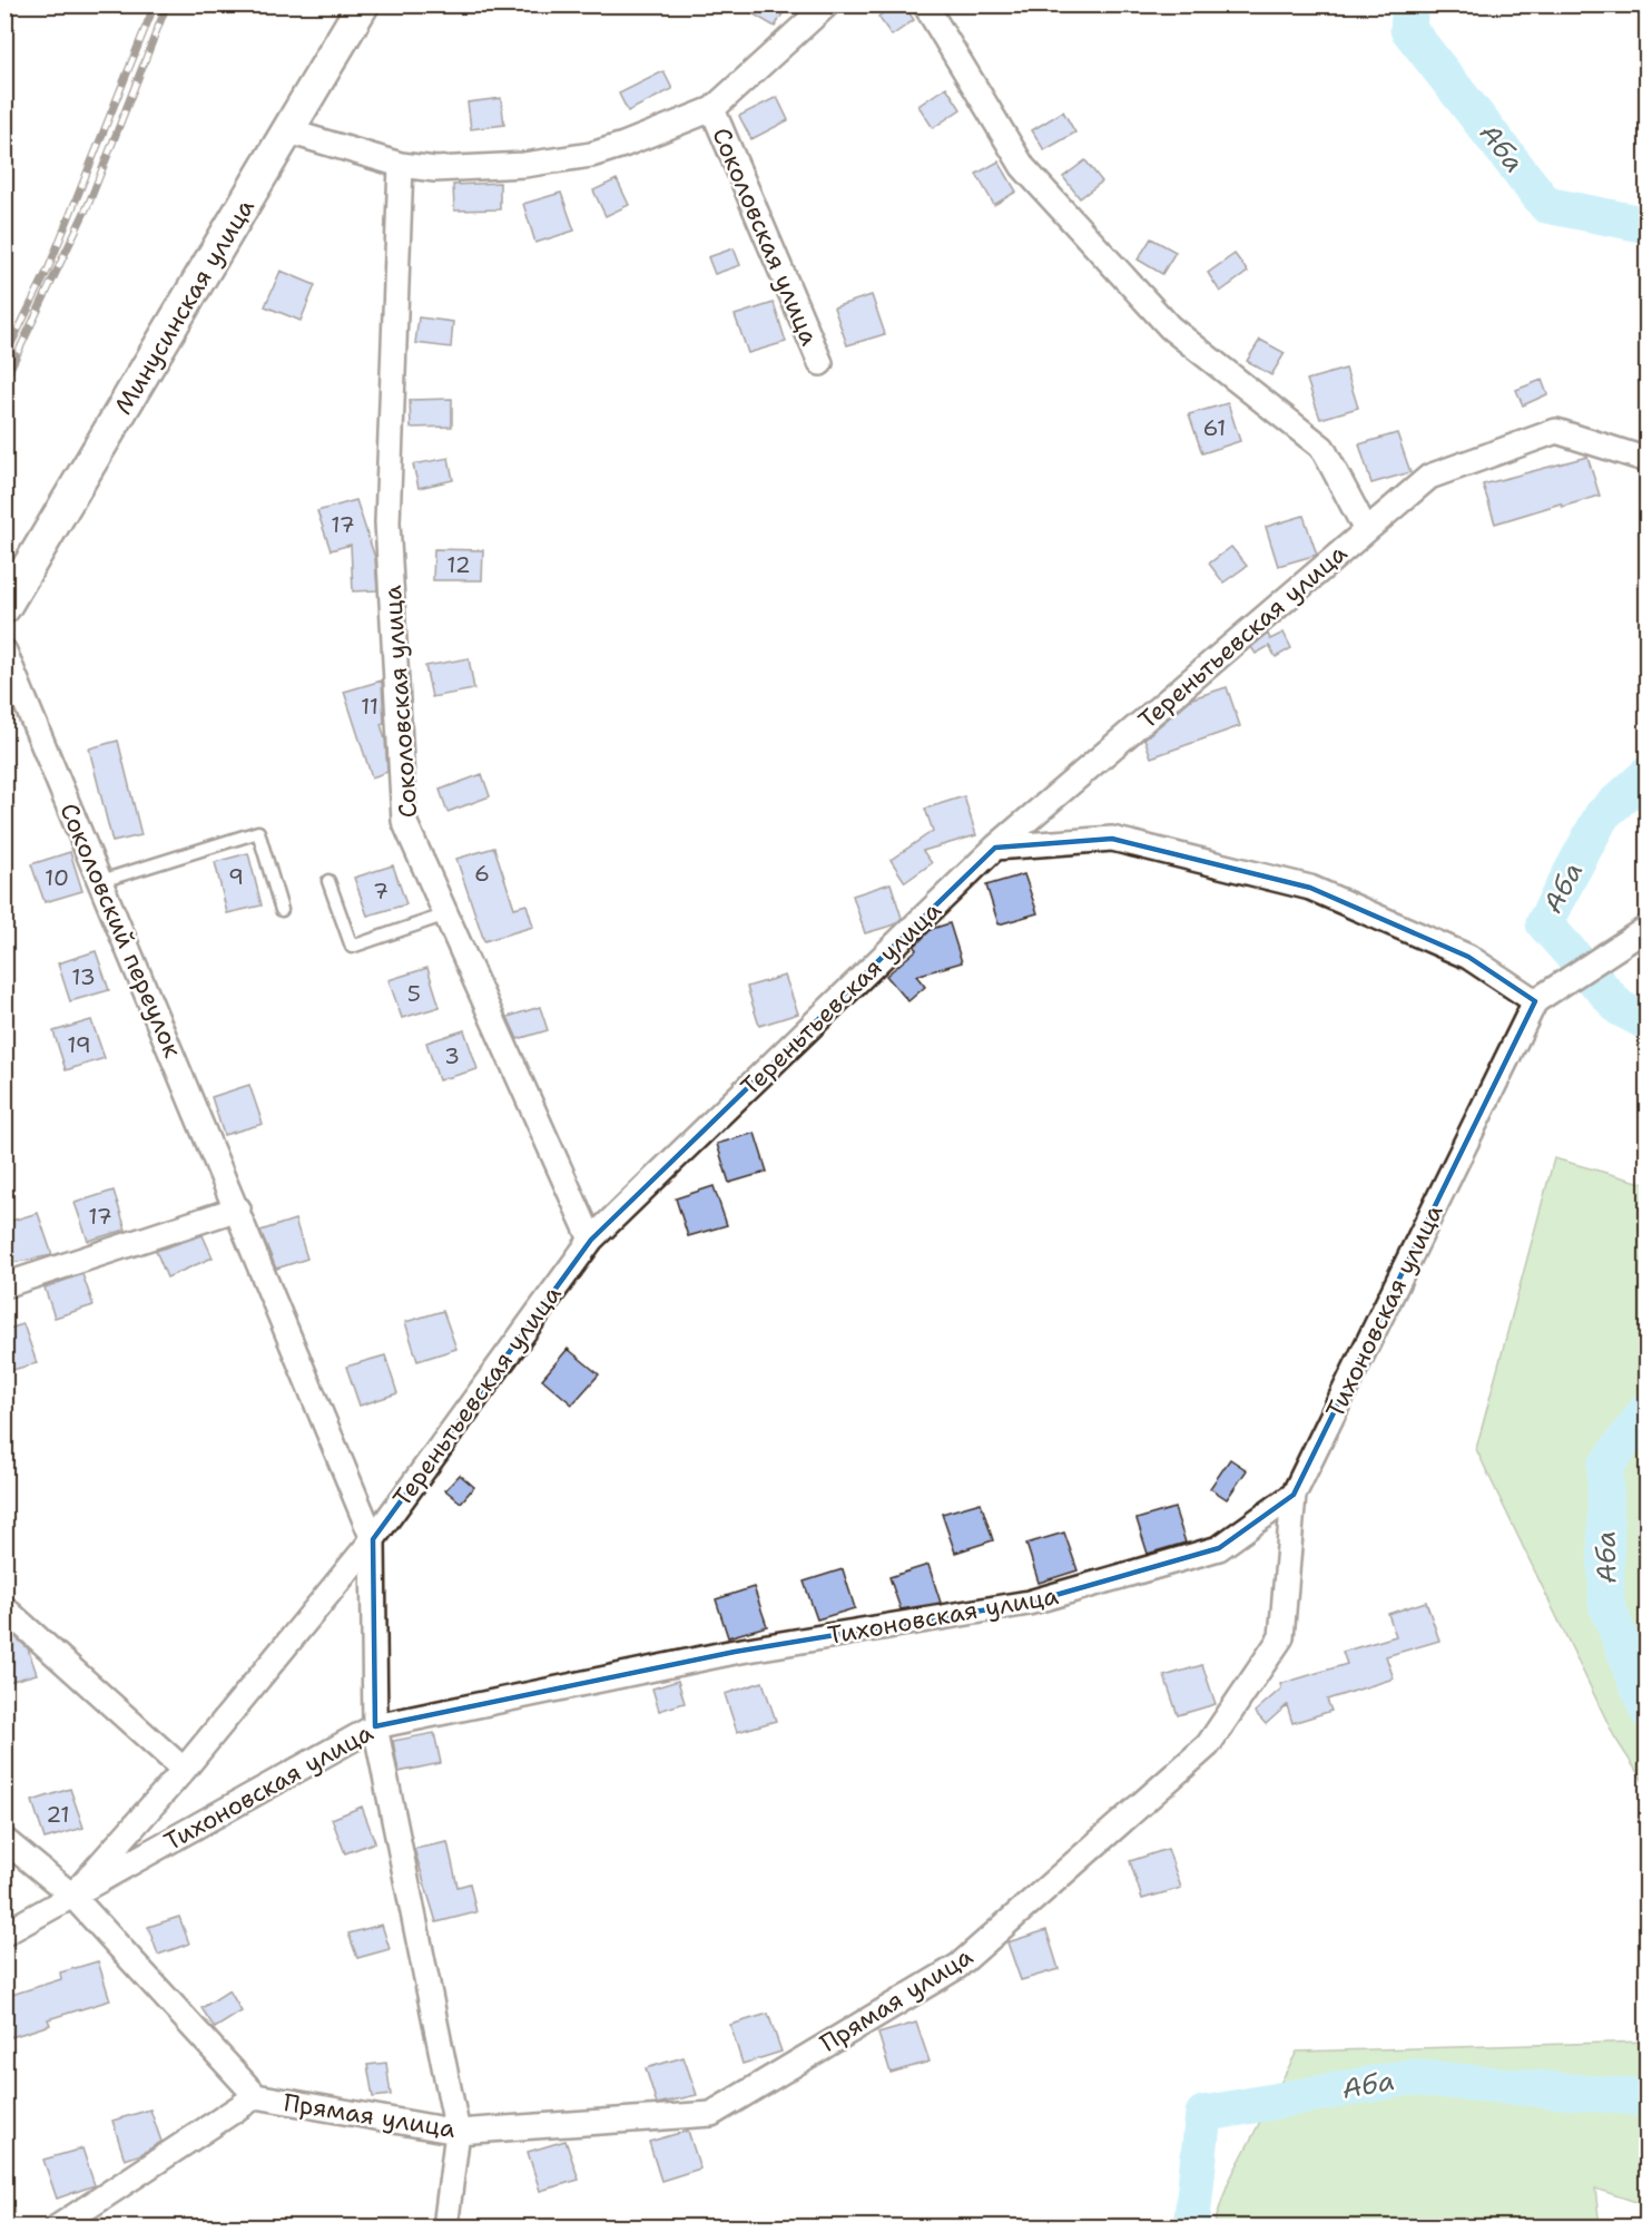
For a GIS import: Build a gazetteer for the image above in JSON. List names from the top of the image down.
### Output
{
  "streets": {
    "main road": ["Минусинская улица"],
    "street": [
      "Соколовская улица",
      "Тереньтьевская улица",
      "Соколовский переулок",
      "Тихоновская улица",
      "Прямая улица"
    ]
  },
  "crossings": [
    ["Соколовская улица", "Минусинская улица"],
    ["Соколовская улица", "Тереньтьевская улица"],
    ["Тереньтьевская улица", "Соколовский переулок"],
    ["Тереньтьевская улица", "Тихоновская улица"],
    ["Тереньтьевская улица", "Прямая улица"],
    ["Тихоновская улица", "Прямая улица"]
  ],
  "water": ["Аба"],
  "house_numbers": [
    "61",
    "17",
    "12",
    "11",
    "6",
    "9",
    "10",
    "7",
    "13",
    "5",
    "19",
    "3",
    "17",
    "21"
  ]
}
